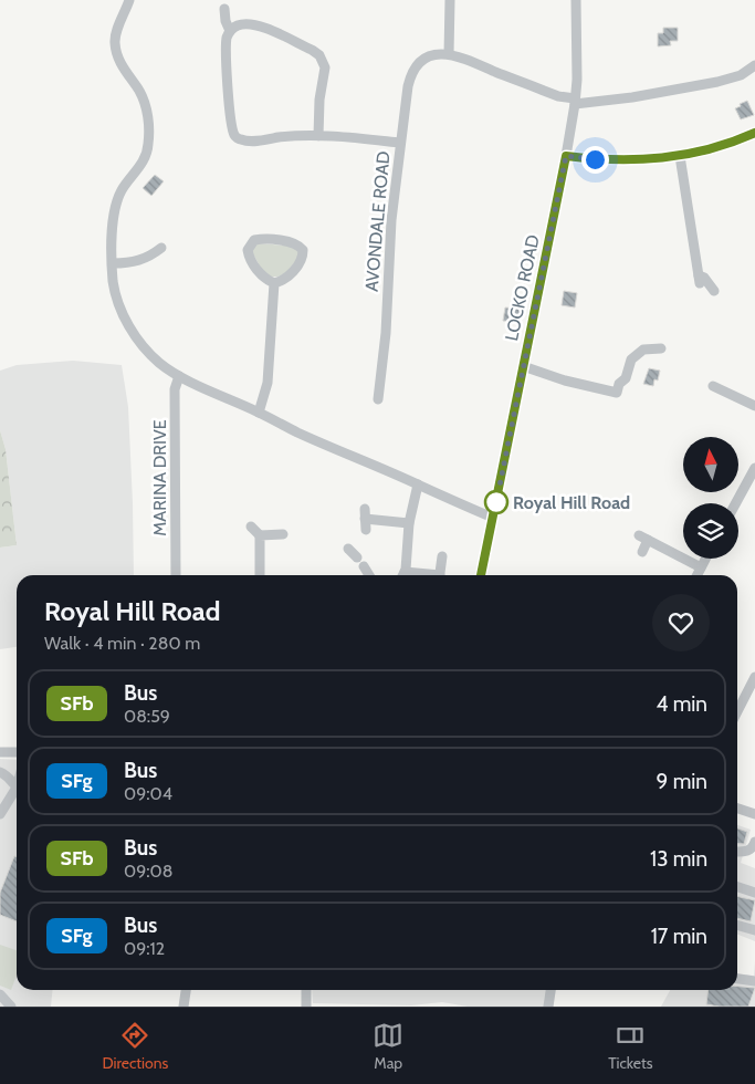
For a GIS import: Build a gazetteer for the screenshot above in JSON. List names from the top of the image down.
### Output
{
  "streets": {
    "street": ["AVONDALE ROAD", "LOCKO ROAD", "MARINA DRIVE"]
  },
  "places": ["Royal Hill Road"],
  "lines": ["bus line SFb"],
  "north": "top",
  "page": {
    "heading": ["Royal Hill Road", "Walk · 4 min · 280 m"],
    "list": [
      {
        "mark": "SFb",
        "name": "Bus",
        "note": "08:59",
        "value": "4 min"
      },
      {
        "mark": "SFg",
        "name": "Bus",
        "note": "09:04",
        "value": "9 min"
      },
      {
        "mark": "SFb",
        "name": "Bus",
        "note": "09:08",
        "value": "13 min"
      },
      {
        "mark": "SFg",
        "name": "Bus",
        "note": "09:12",
        "value": "17 min"
      }
    ],
    "tabs": ["Directions", "Map", "Tickets"]
  }
}
